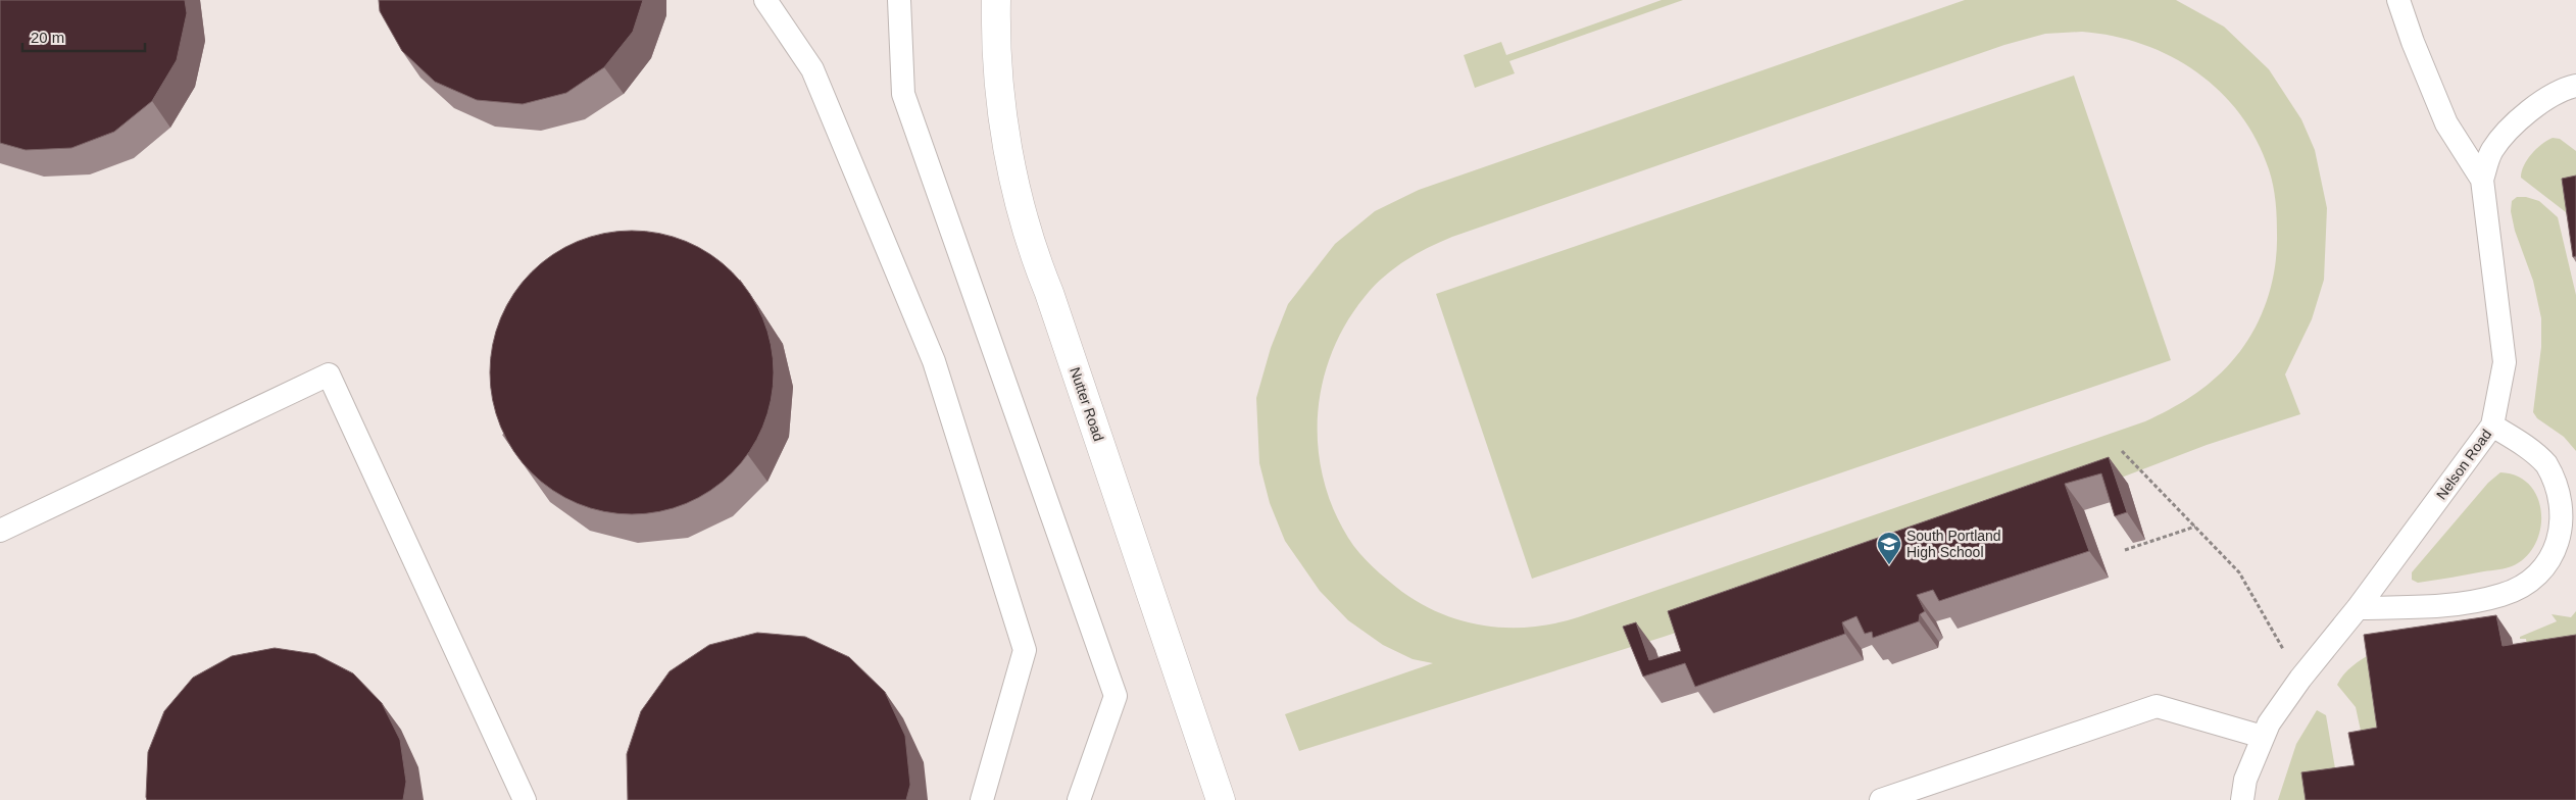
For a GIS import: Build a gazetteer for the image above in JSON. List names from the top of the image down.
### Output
{
  "streets": {
    "street": ["Nutter Road"],
    "lane": ["Nelson Road"]
  },
  "places": {
    "school or university": ["South Portland High School"]
  },
  "scale_bar": "20 m"
}
